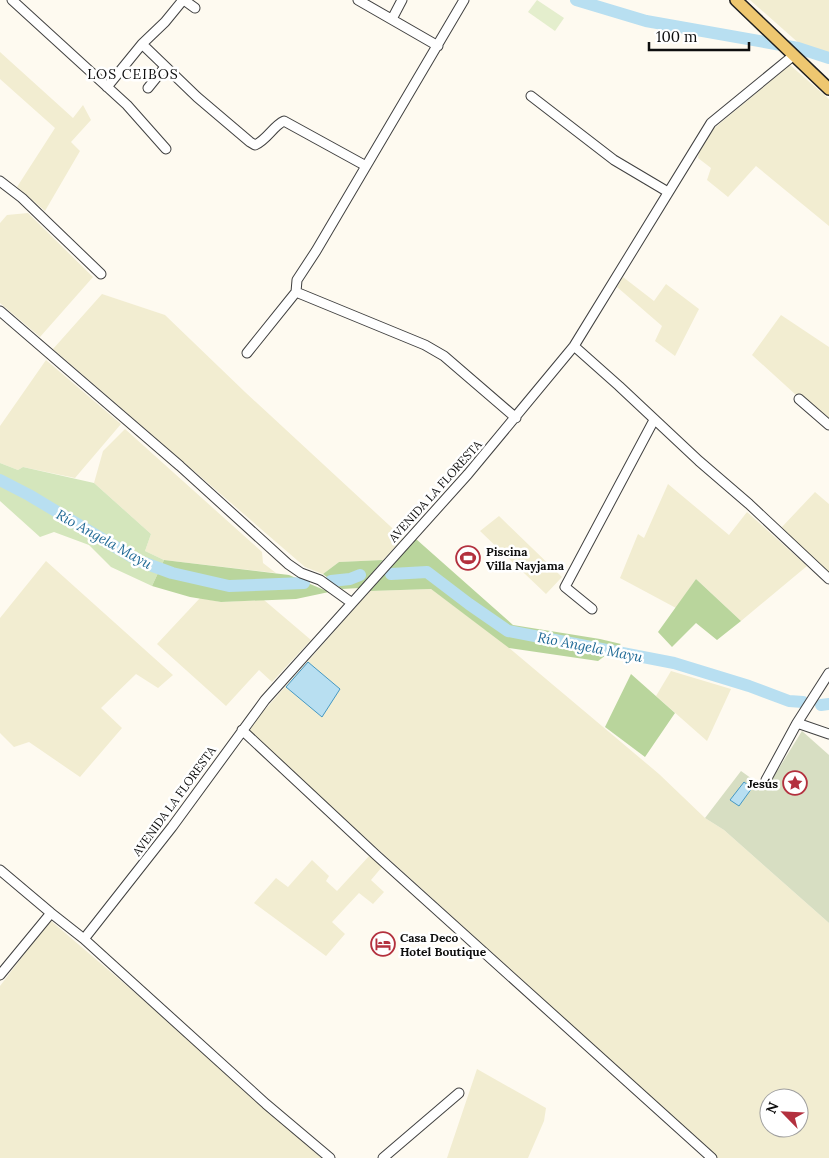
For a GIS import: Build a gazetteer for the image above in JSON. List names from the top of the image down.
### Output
{
  "streets": {
    "street": ["AVENIDA LA FLORESTA"]
  },
  "districts": ["LOS CEIBOS"],
  "water": ["Río Angela Mayu"],
  "places": {
    "sports": ["Piscina Villa Nayjama"],
    "place": ["Jesús"],
    "hotel": ["Casa Deco Hotel Boutique"]
  },
  "scale_bar": "100 m",
  "north": "top left"
}
